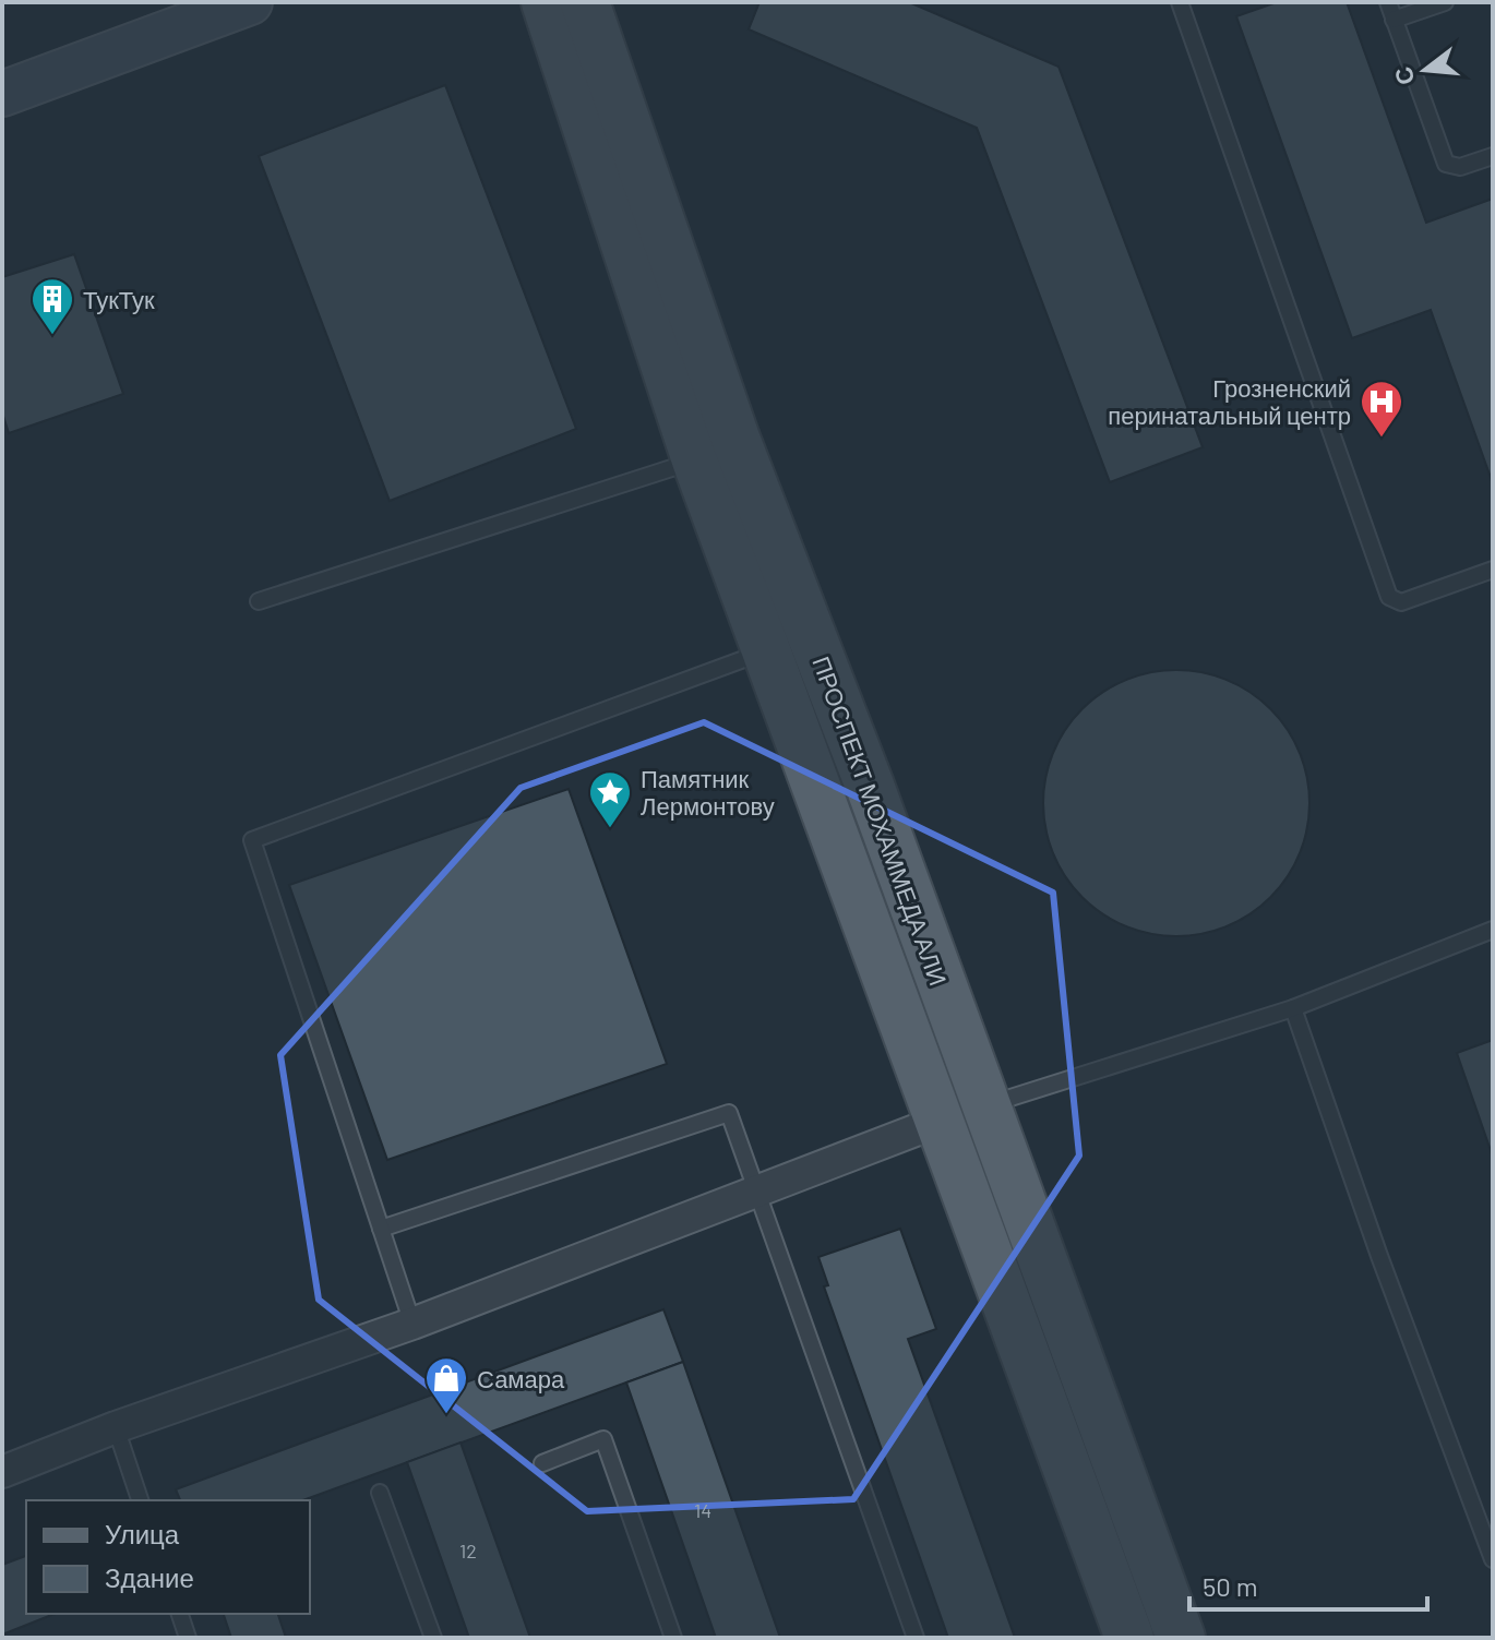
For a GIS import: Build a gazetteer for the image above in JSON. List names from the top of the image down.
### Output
{
  "streets": {
    "main road": ["ПРОСПЕКТ МОХАММЕДА АЛИ"]
  },
  "places": {
    "building": ["ТукТук"],
    "hospital": ["Грозненский перинатальный центр"],
    "place": ["Памятник Лермонтову"],
    "shop": ["Самара"]
  },
  "house_numbers": ["14", "12"],
  "legend": ["Улица", "Здание"],
  "scale_bar": "50 m",
  "north": "left"
}
